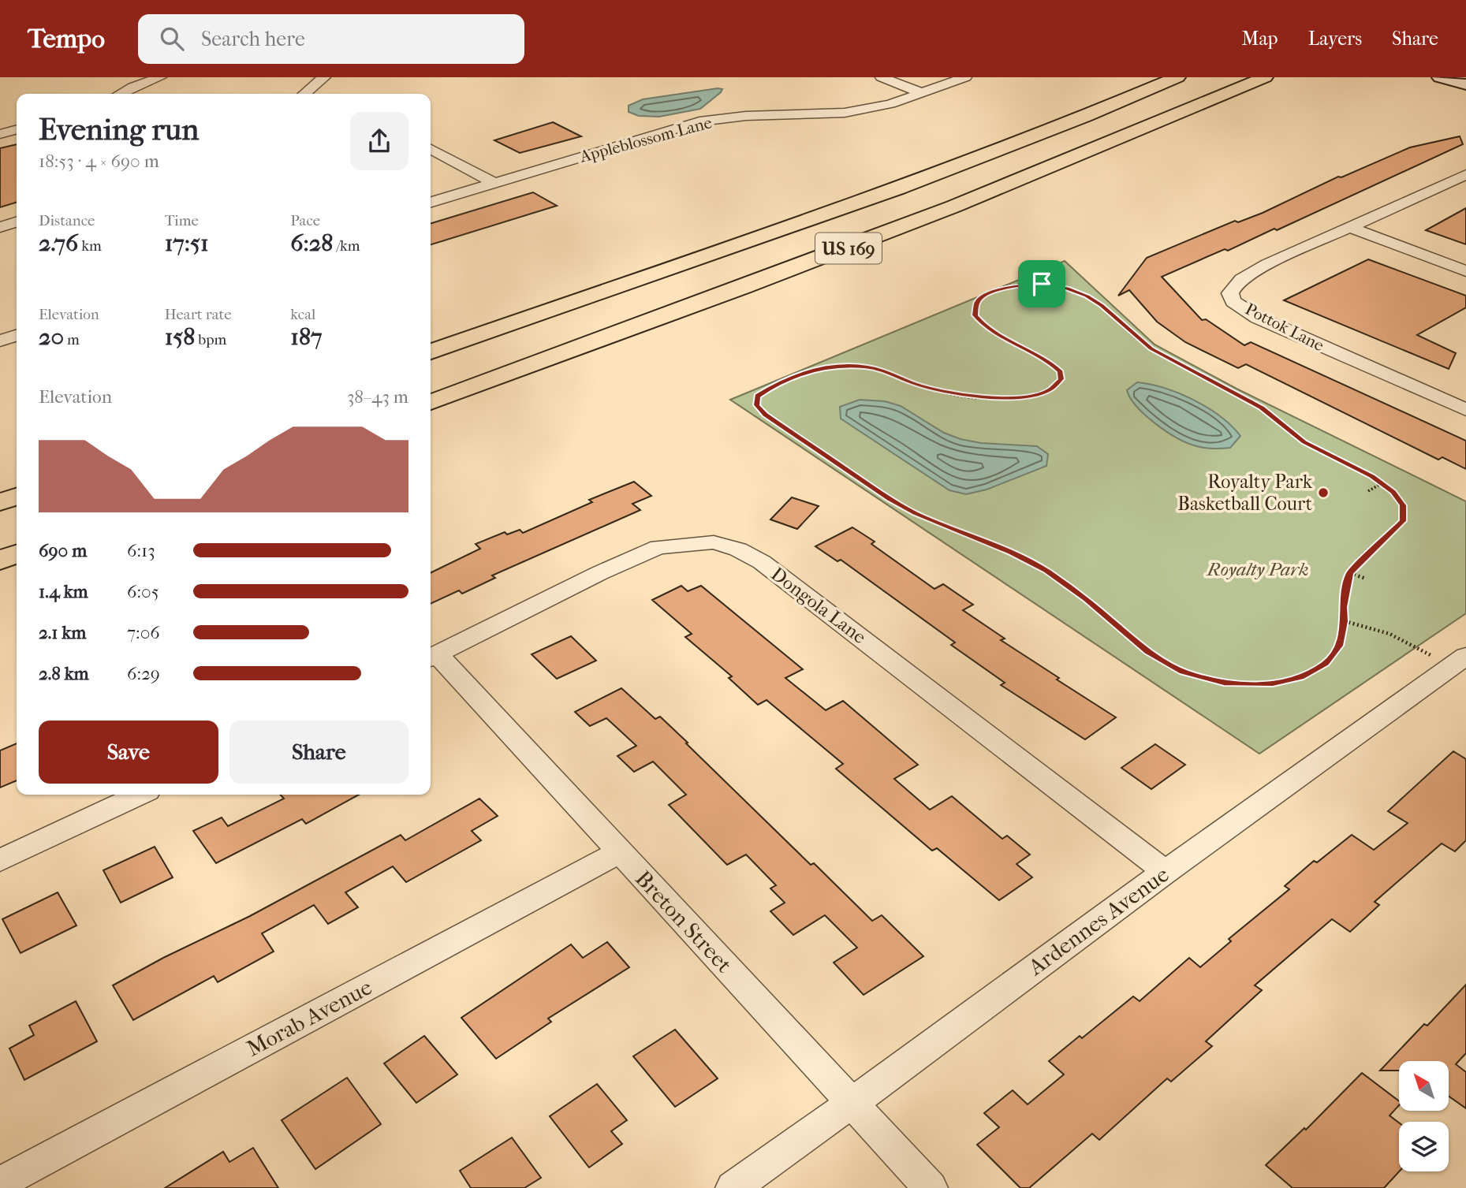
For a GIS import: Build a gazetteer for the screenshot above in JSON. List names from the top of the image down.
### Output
{
  "streets": {
    "highway": ["US 169"],
    "street": [
      "Appleblossom Lane",
      "Pottok Lane",
      "Dongola Lane",
      "Ardennes Avenue",
      "Breton Street",
      "Morab Avenue"
    ]
  },
  "crossings": [
    ["Dongola Lane", "Ardennes Avenue"],
    ["Dongola Lane", "Breton Street"],
    ["Ardennes Avenue", "Breton Street"],
    ["Breton Street", "Morab Avenue"]
  ],
  "parks": ["Royalty Park"],
  "places": ["Royalty Park Basketball Court"],
  "north": "top left",
  "page": {
    "header": "Tempo",
    "search": "Search here",
    "nav": ["Map", "Layers", "Share"],
    "heading": ["Evening run", "18:53 · 4 × 690 m"],
    "stats": [
      ["Distance", "2.76 km"],
      ["Time", "17:51"],
      ["Pace", "6:28 /km"],
      ["Elevation", "20 m"],
      ["Heart rate", "158 bpm"],
      ["kcal", "187"]
    ],
    "chart": ["Elevation", "38–43 m"],
    "list": [
      {
        "name": "690 m",
        "note": "6:13"
      },
      {
        "name": "1.4 km",
        "note": "6:05"
      },
      {
        "name": "2.1 km",
        "note": "7:06"
      },
      {
        "name": "2.8 km",
        "note": "6:29"
      }
    ],
    "buttons": ["Save", "Share"]
  }
}
